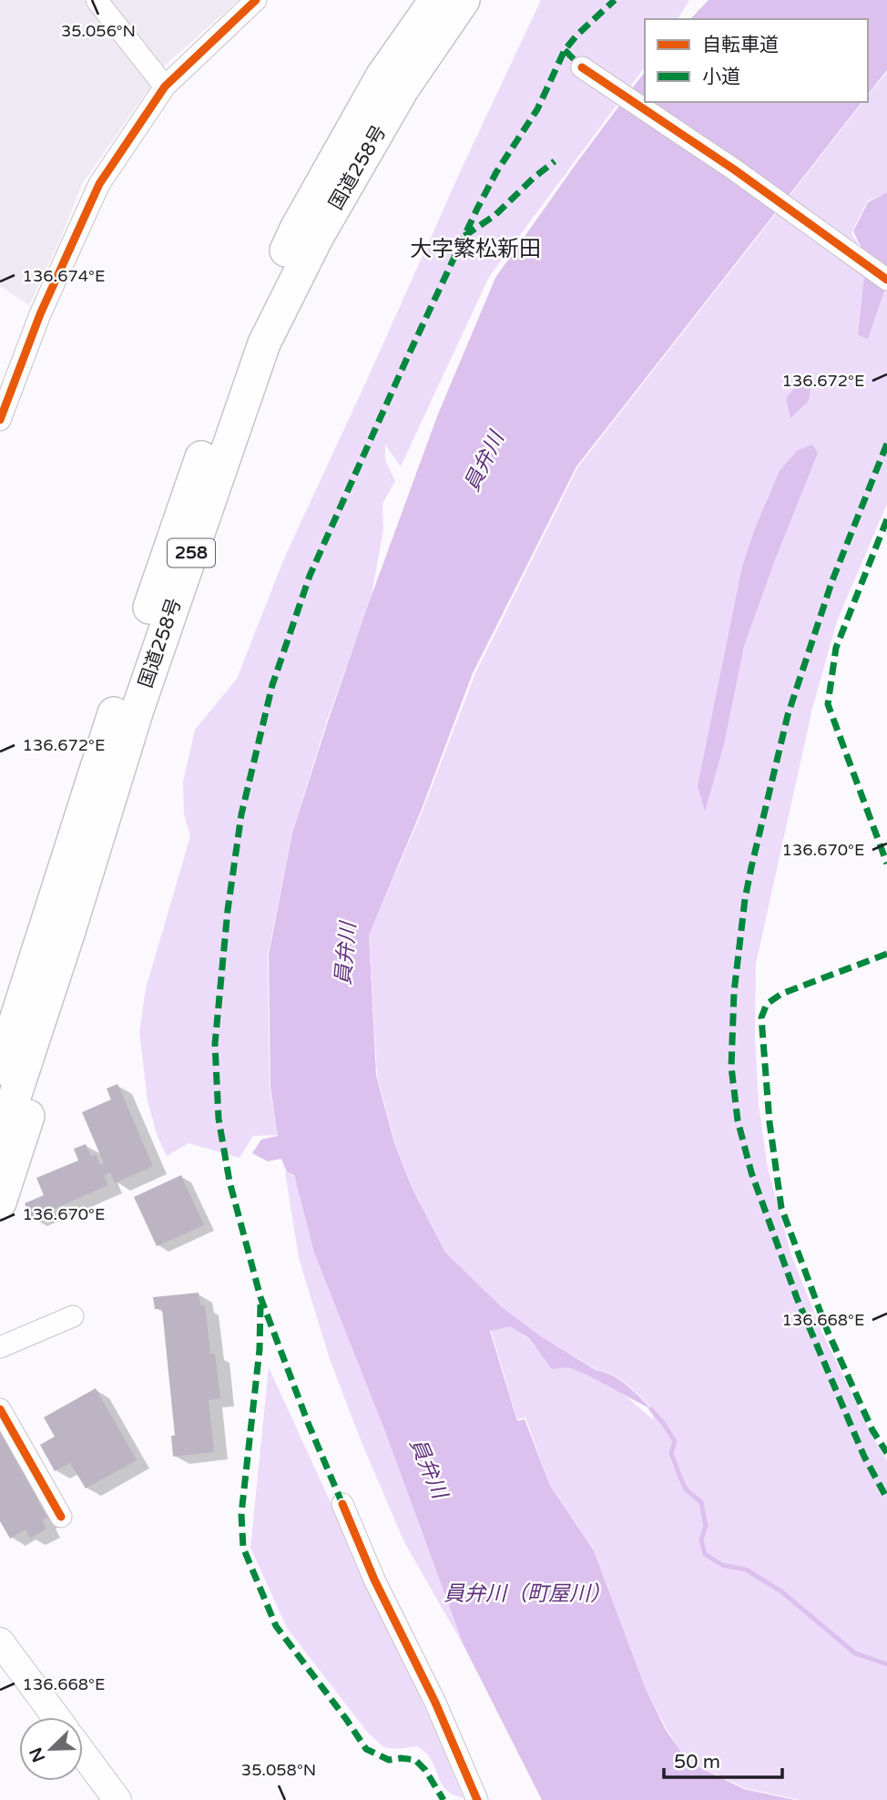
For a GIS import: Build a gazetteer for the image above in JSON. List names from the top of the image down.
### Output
{
  "streets": {
    "highway": ["国道258号", "258"]
  },
  "districts": ["大字繁松新田"],
  "water": ["員弁川", "員弁川（町屋川）"],
  "legend": ["自転車道", "小道"],
  "scale_bar": "50 m",
  "north": "bottom left",
  "coordinates": [
    "35.056°N",
    "136.674°E",
    "136.672°E",
    "136.670°E",
    "136.668°E",
    "35.058°N"
  ]
}
